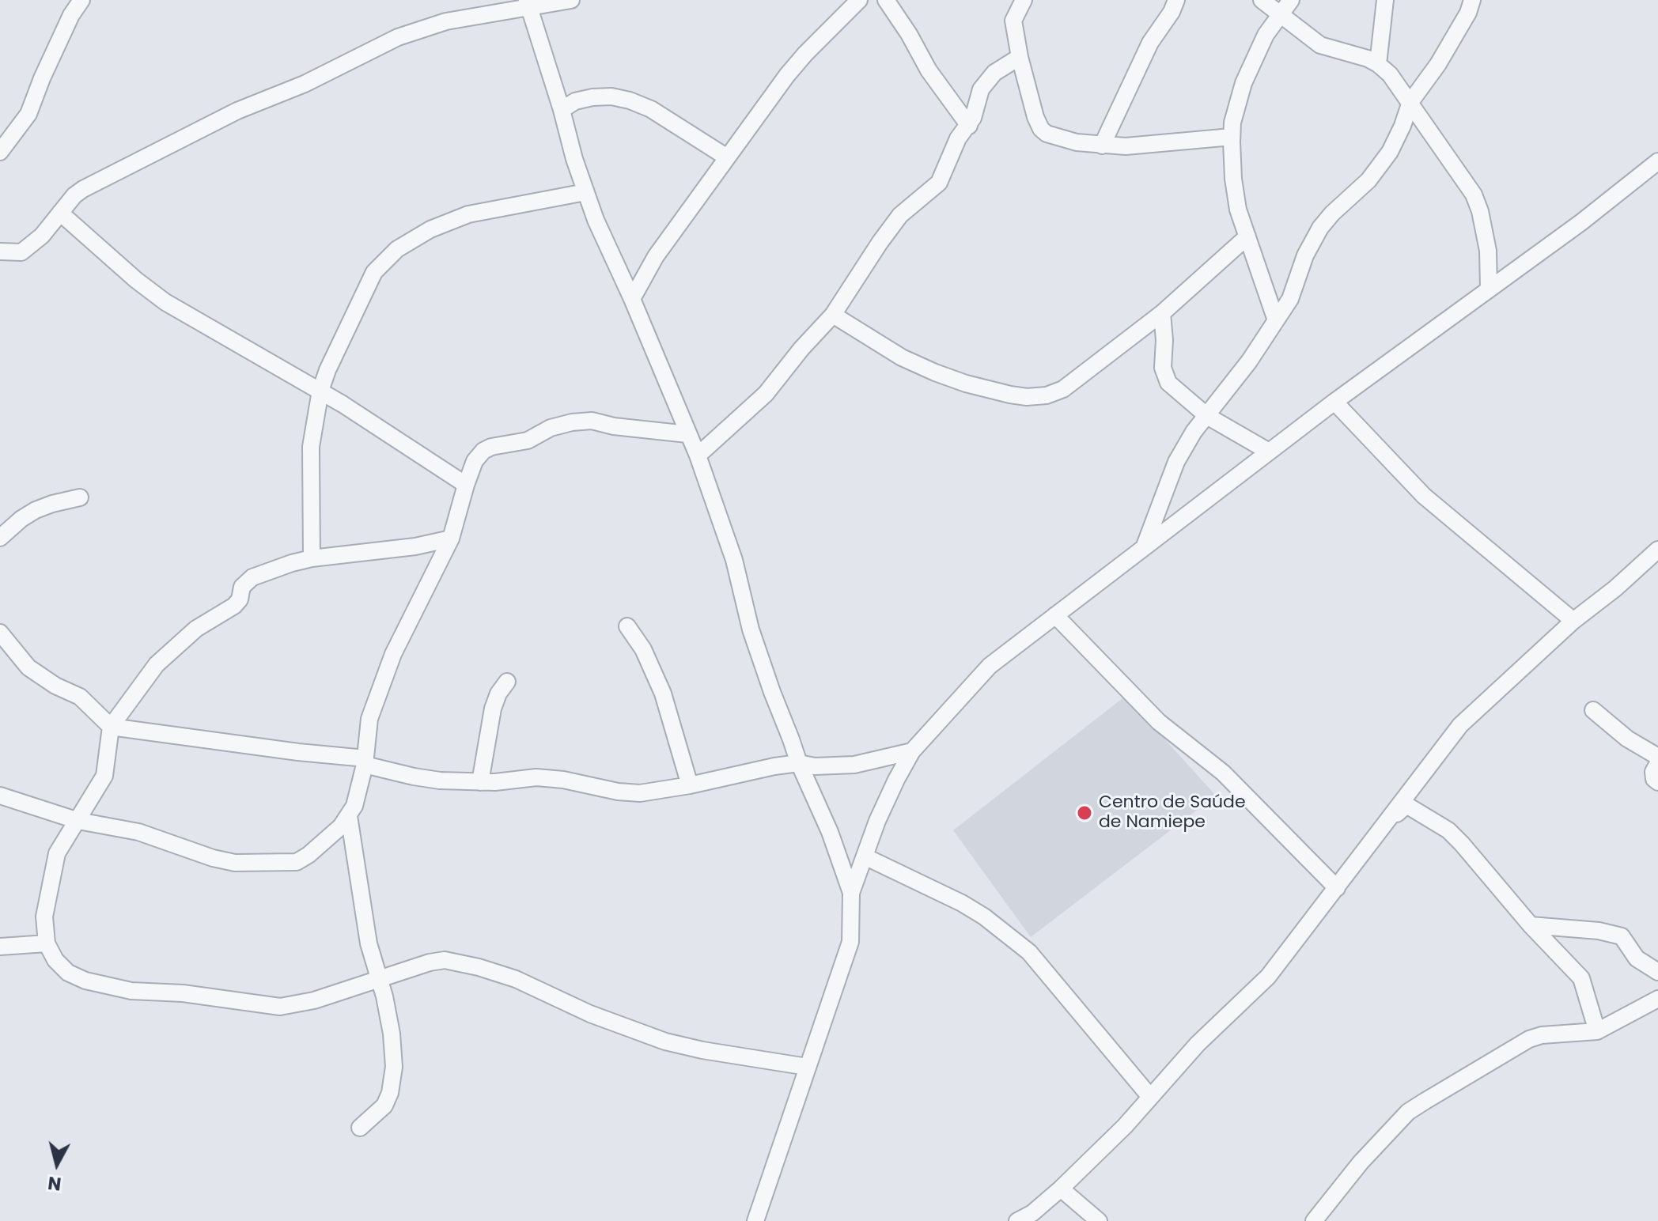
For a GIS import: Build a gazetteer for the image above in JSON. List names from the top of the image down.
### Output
{
  "places": ["Centro de Saúde de Namiepe"],
  "north": "bottom"
}
